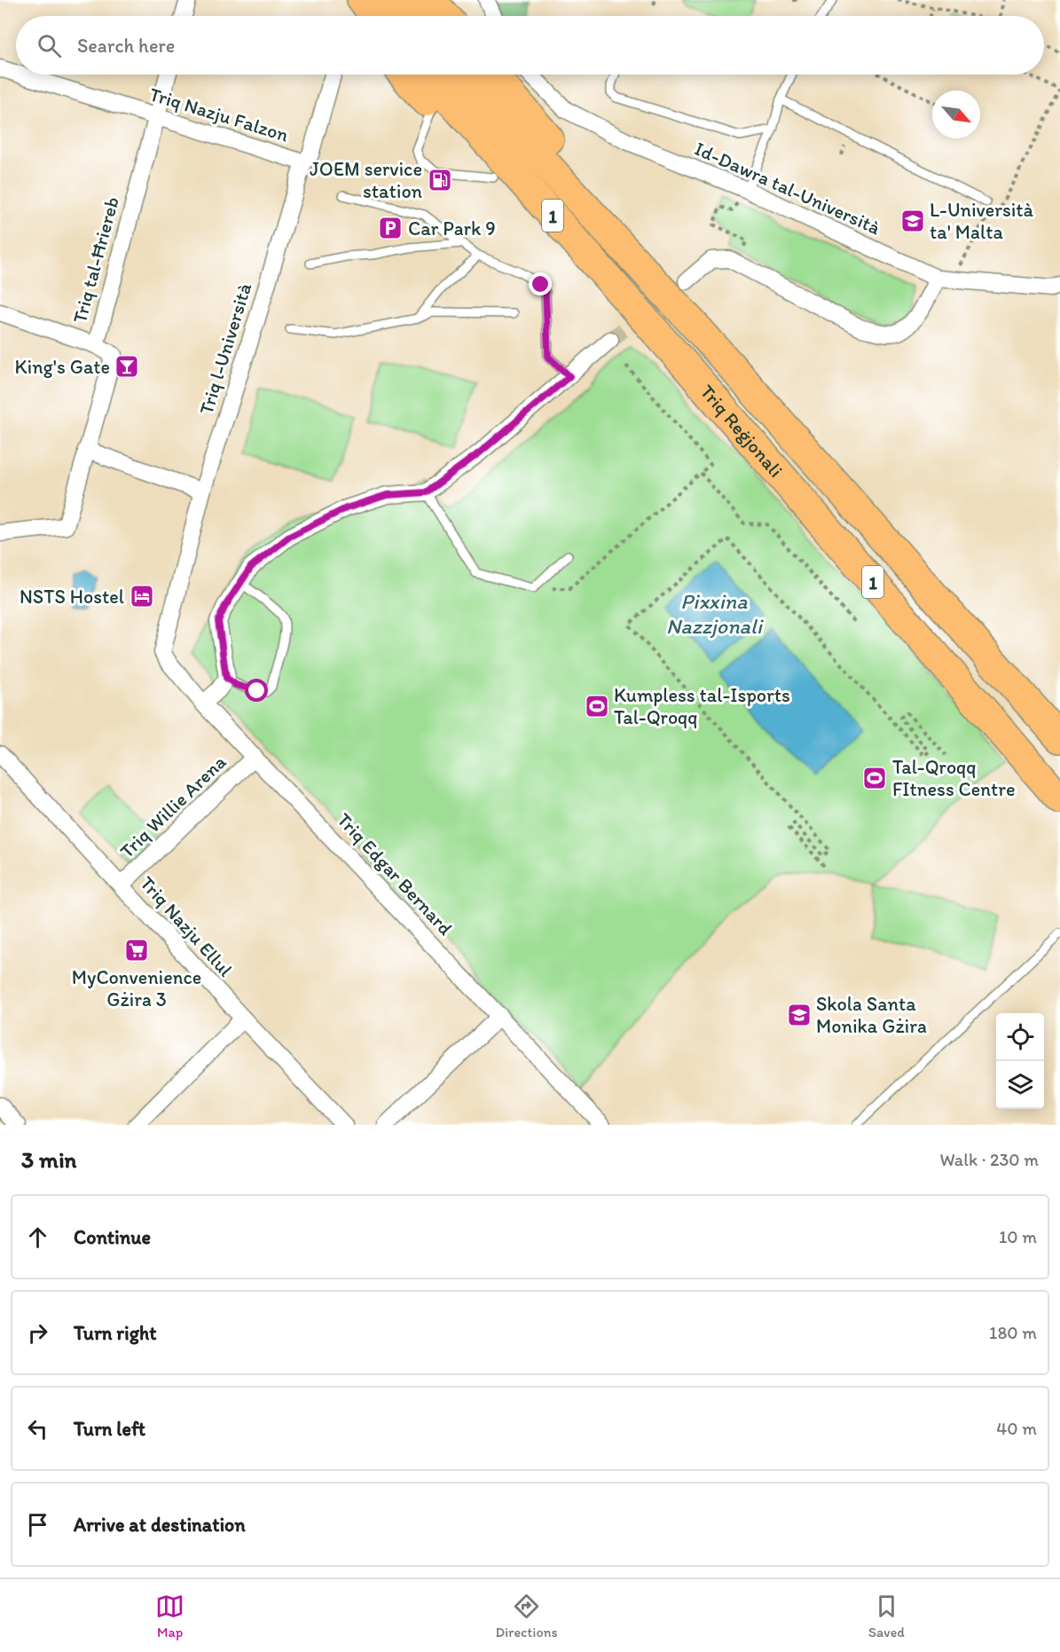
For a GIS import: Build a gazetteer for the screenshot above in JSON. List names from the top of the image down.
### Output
{
  "streets": {
    "highway": ["1", "Triq Reġjonali"],
    "street": [
      "Triq Nazju Falzon",
      "Id-Dawra tal-Università",
      "Triq tal-Ħriereb",
      "Triq l-Università",
      "Triq Willie Arena",
      "Triq Edgar Bernard",
      "Triq Nazju Ellul"
    ]
  },
  "crossings": [
    ["Triq Nazju Falzon", "Triq tal-Ħriereb"],
    ["Triq Nazju Falzon", "Triq l-Università"],
    ["Triq l-Università", "Triq Edgar Bernard"],
    ["Triq Willie Arena", "Triq Edgar Bernard"],
    ["Triq Willie Arena", "Triq Nazju Ellul"]
  ],
  "water": ["Pixxina Nazzjonali"],
  "places": {
    "fuel station": ["JOEM service station"],
    "school or university": ["L-Università ta' Malta", "Skola Santa Monika Gżira"],
    "parking": ["Car Park 9"],
    "bar": ["King's Gate"],
    "hotel": ["NSTS Hostel"],
    "sports": ["Kumpless tal-Isports Tal-Qroqq", "Tal-Qroqq FItness Centre"],
    "supermarket": ["MyConvenience Gżira 3"]
  },
  "north": "bottom right",
  "page": {
    "search": "Search here",
    "heading": ["3 min", "Walk · 230 m"],
    "list": [
      ["Continue", "10 m"],
      ["Turn right", "180 m"],
      ["Turn left", "40 m"],
      "Arrive at destination"
    ],
    "nav": ["Map", "Directions", "Saved"]
  }
}
